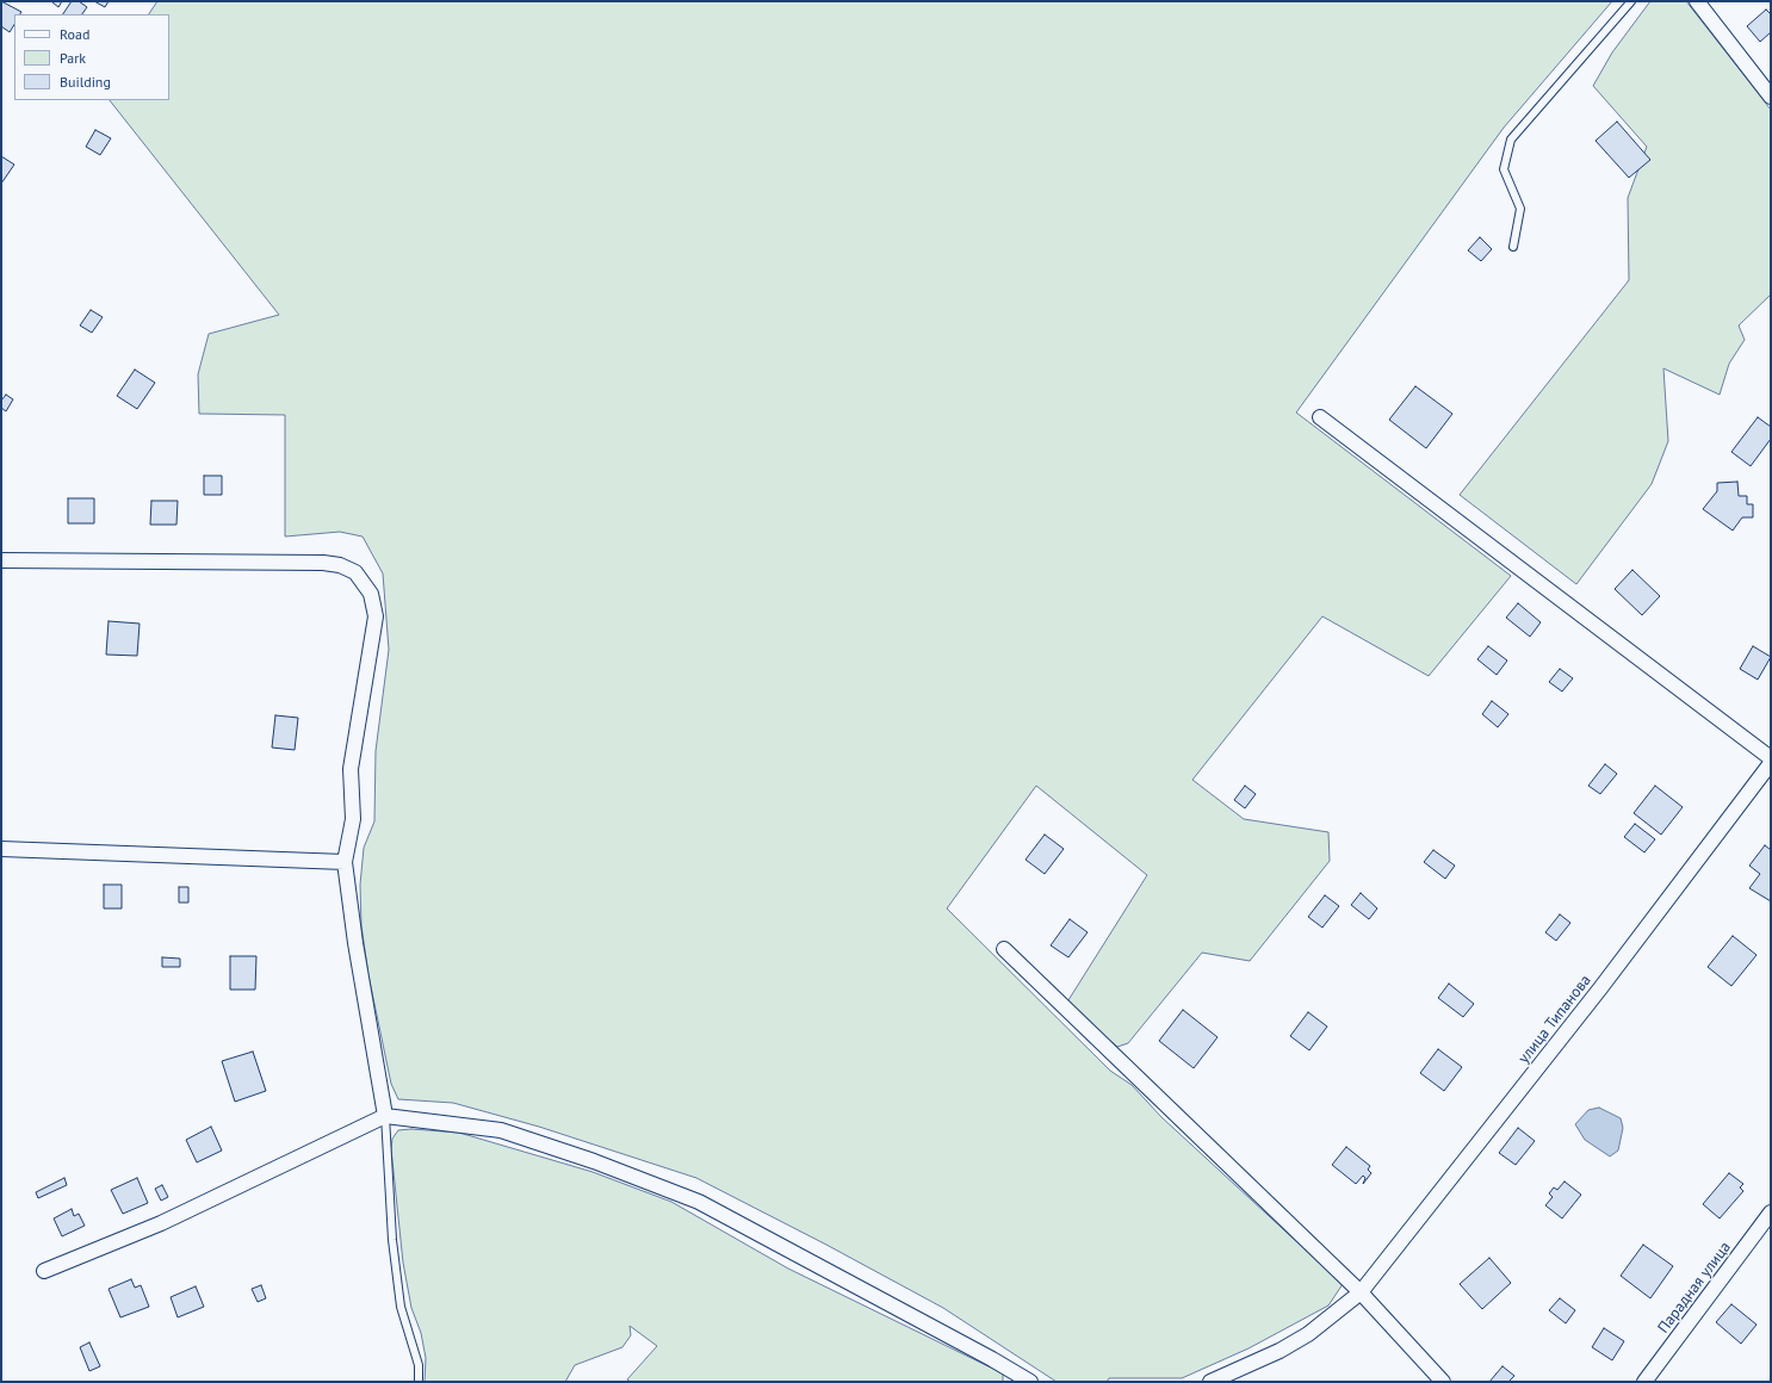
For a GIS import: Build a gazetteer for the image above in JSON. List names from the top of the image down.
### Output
{
  "streets": {
    "street": ["улица Типанова", "Парадная улица"]
  },
  "legend": ["Road", "Park", "Building"]
}
